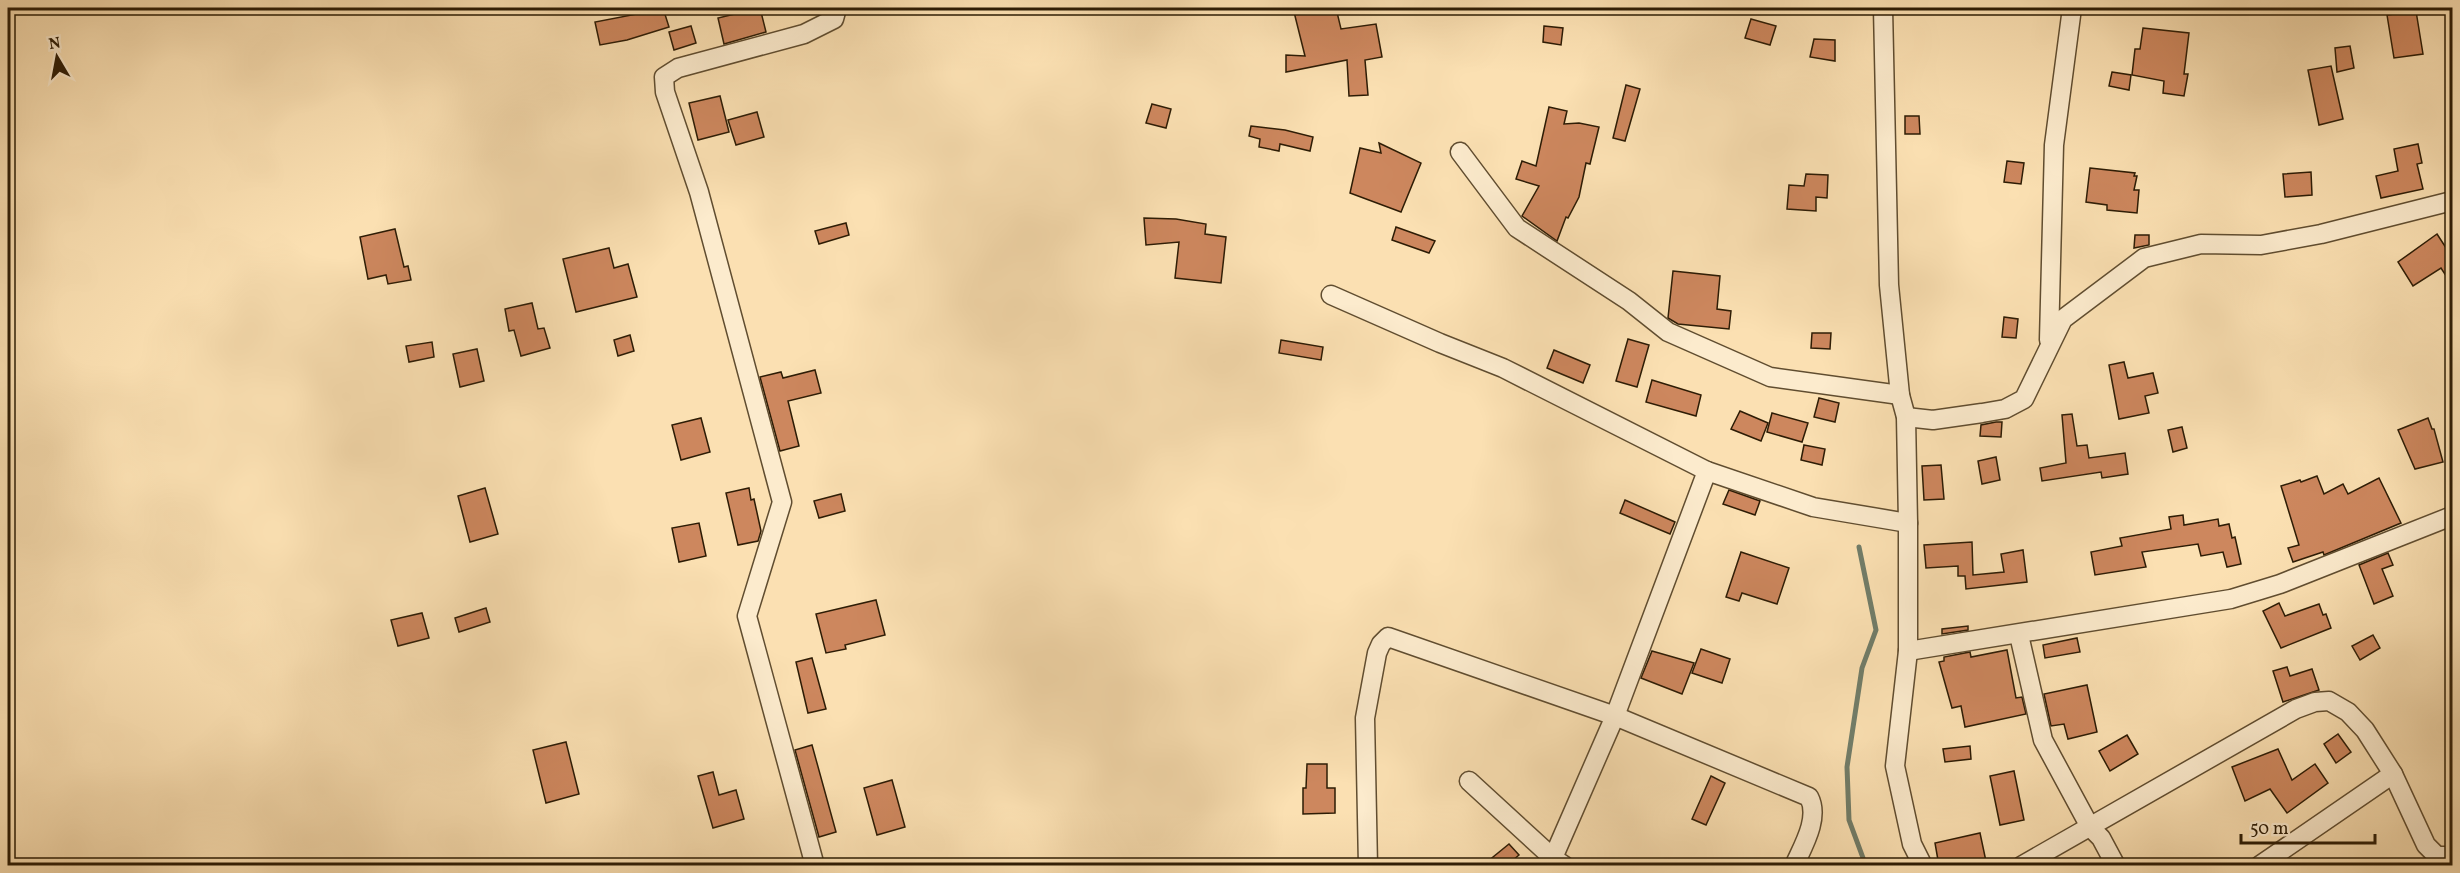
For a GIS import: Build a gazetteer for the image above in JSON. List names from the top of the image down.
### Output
{
  "scale_bar": "50 m",
  "north": "top"
}
